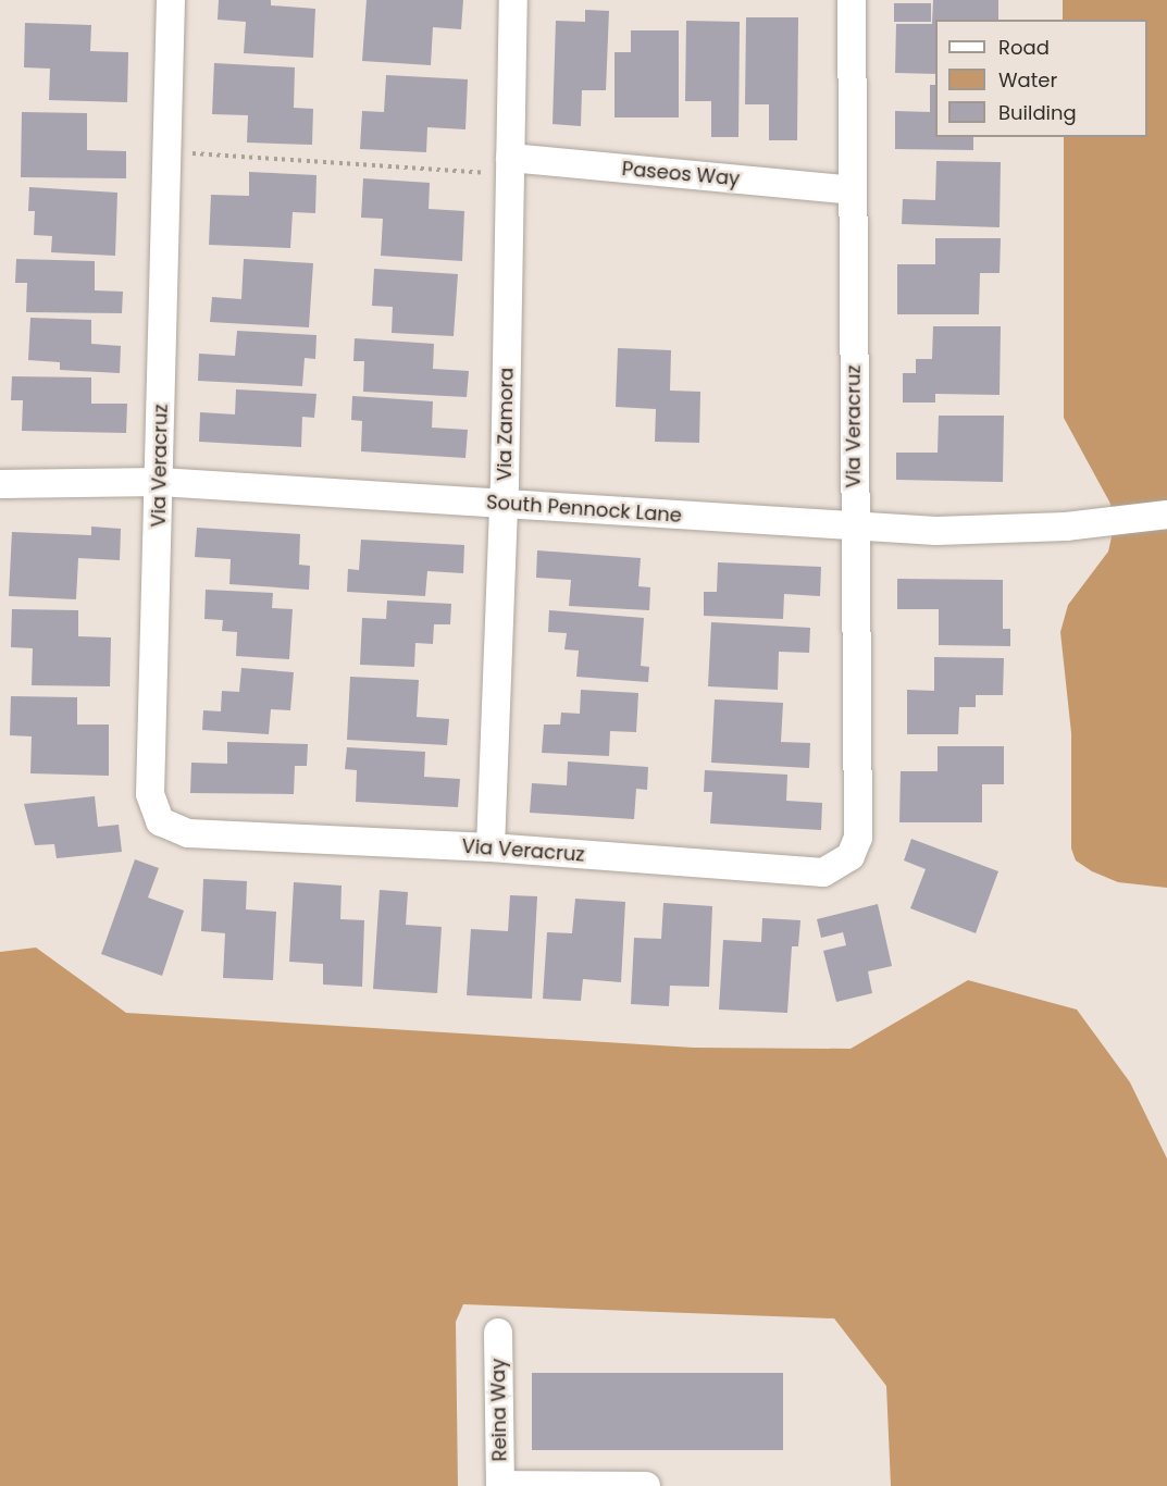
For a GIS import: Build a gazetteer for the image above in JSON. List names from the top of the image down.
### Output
{
  "streets": {
    "street": [
      "Paseos Way",
      "Via Zamora",
      "Via Veracruz",
      "South Pennock Lane",
      "Reina Way"
    ]
  },
  "crossings": [
    ["Paseos Way", "Via Zamora"],
    ["Paseos Way", "Via Veracruz"],
    ["Via Zamora", "Via Veracruz"],
    ["Via Zamora", "South Pennock Lane"],
    ["Via Veracruz", "South Pennock Lane"]
  ],
  "legend": ["Road", "Water", "Building"]
}
